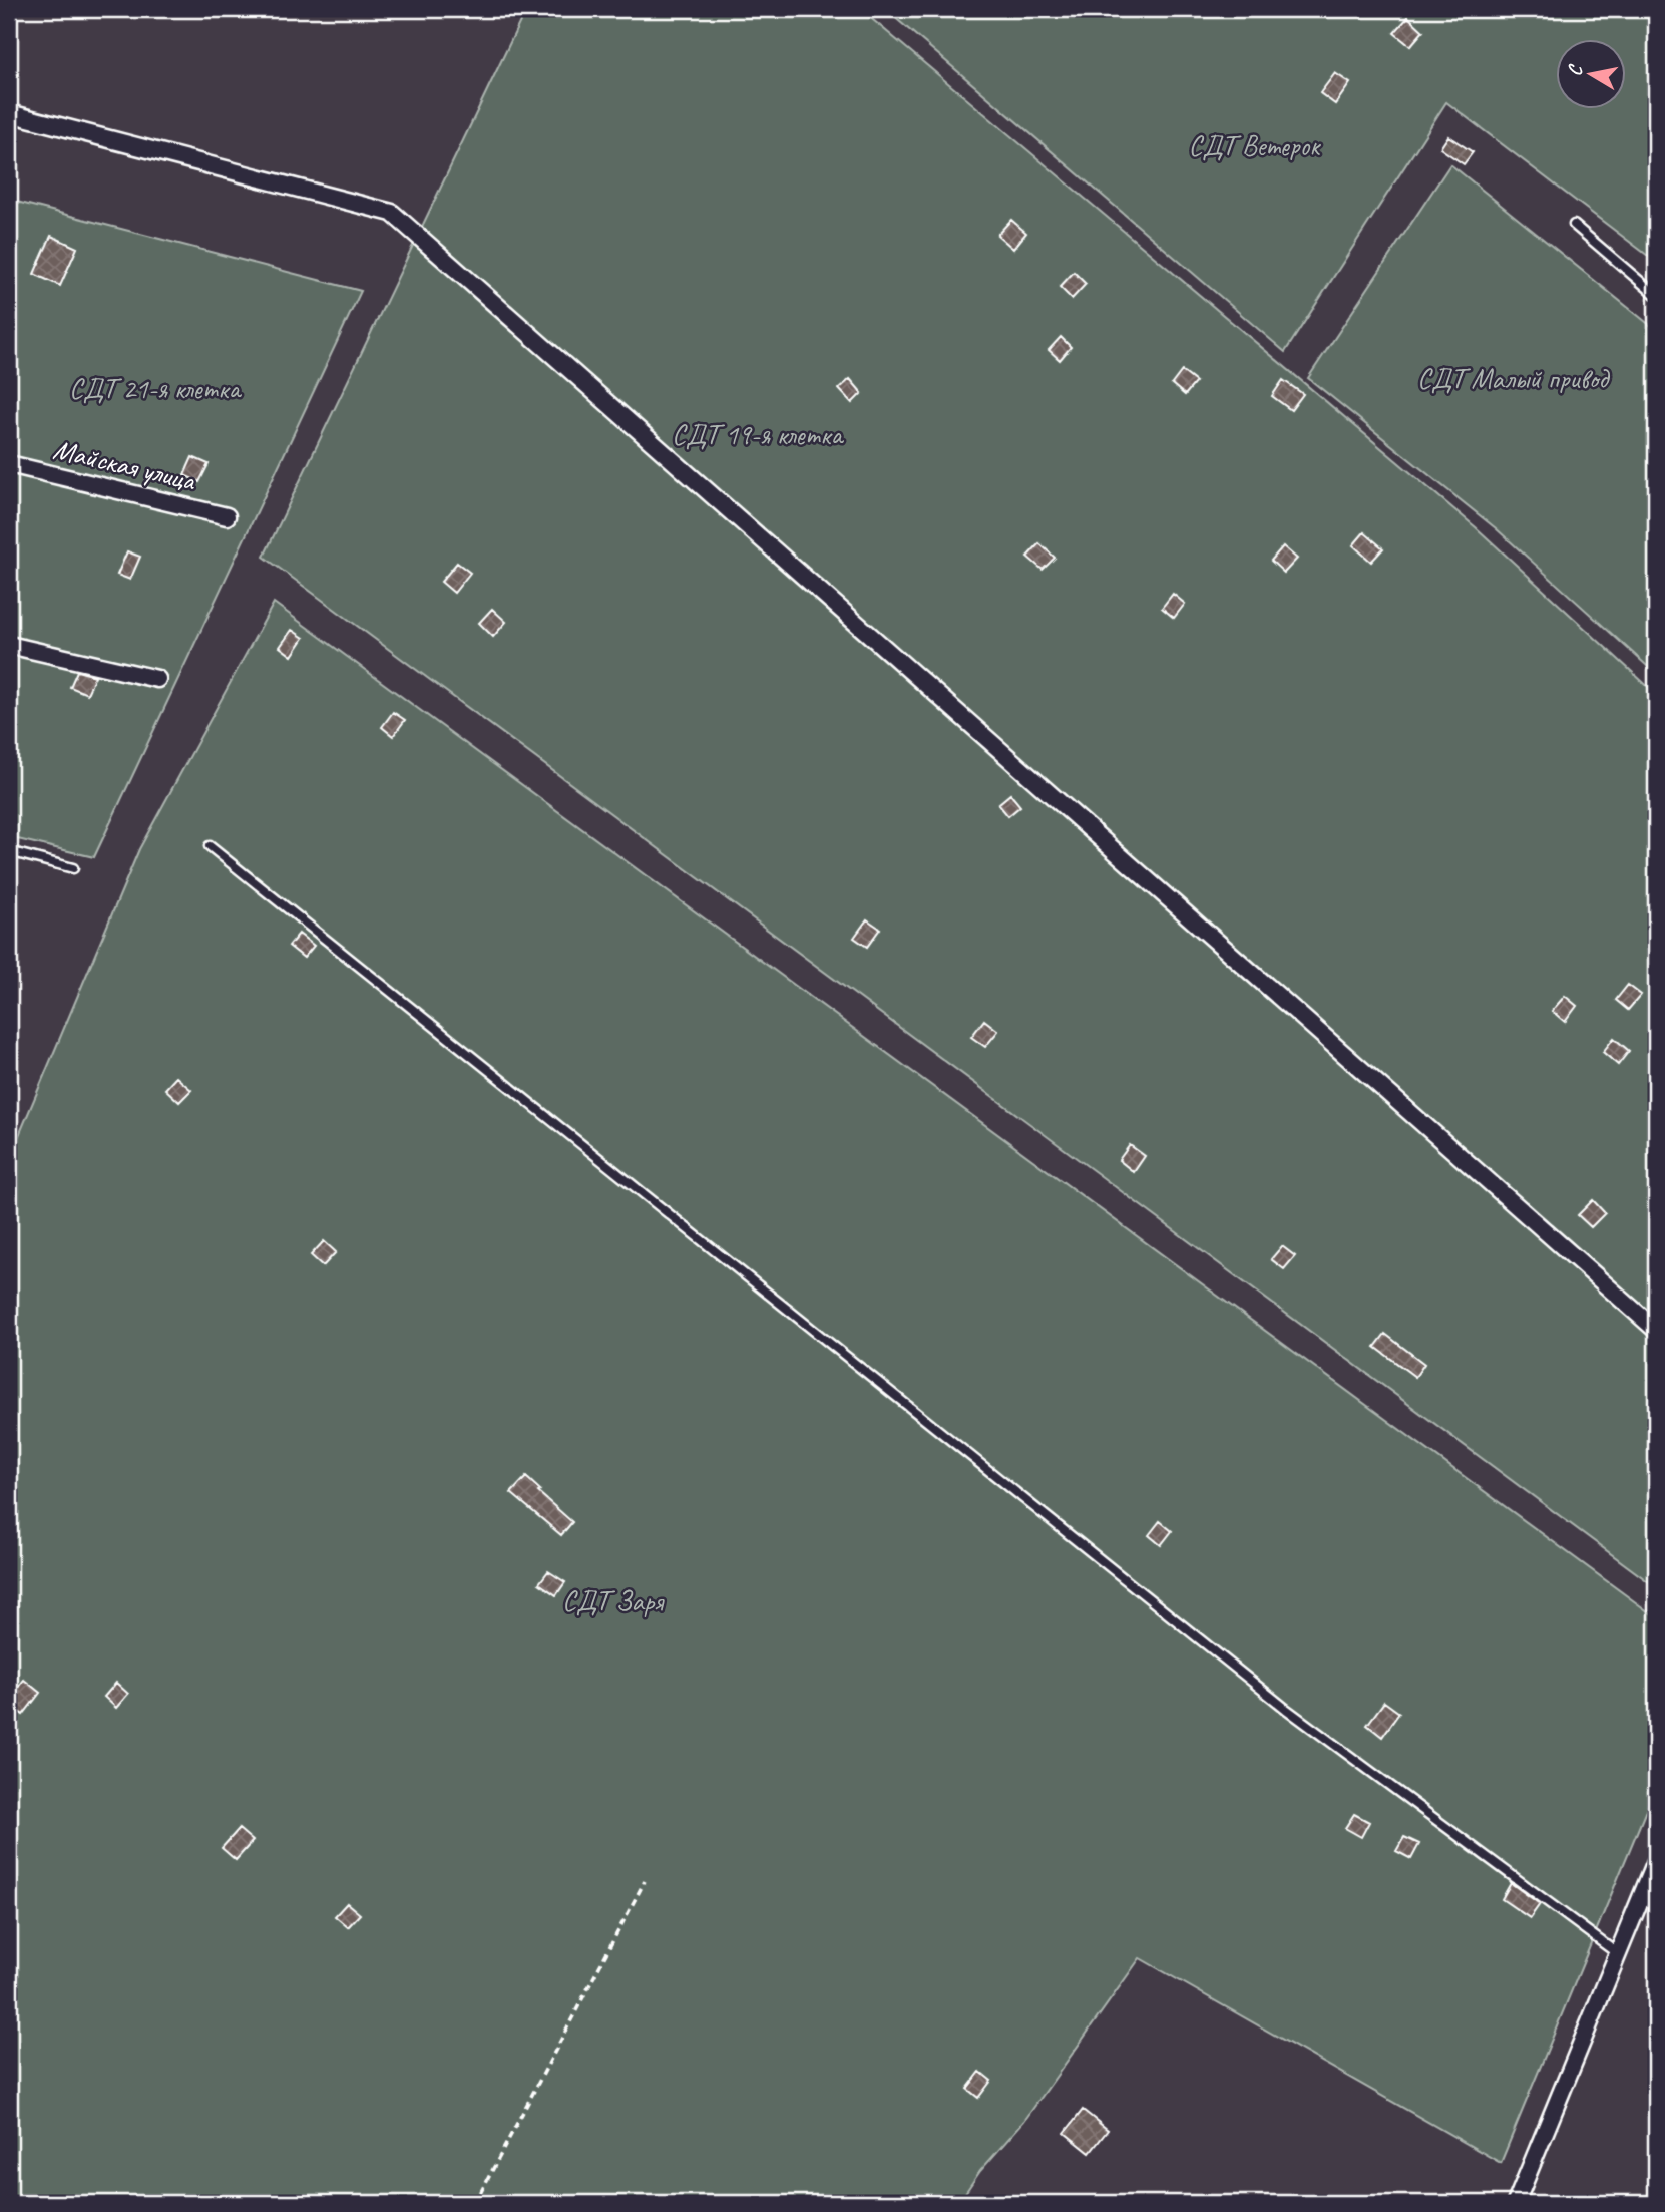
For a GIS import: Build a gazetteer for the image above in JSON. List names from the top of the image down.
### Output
{
  "streets": {
    "street": ["Майская улица"]
  },
  "parks": [
    "СДТ Ветерок",
    "СДТ Малый привод",
    "СДТ 21-я клетка",
    "СДТ 19-я клетка",
    "СДТ Заря"
  ],
  "north": "left"
}
